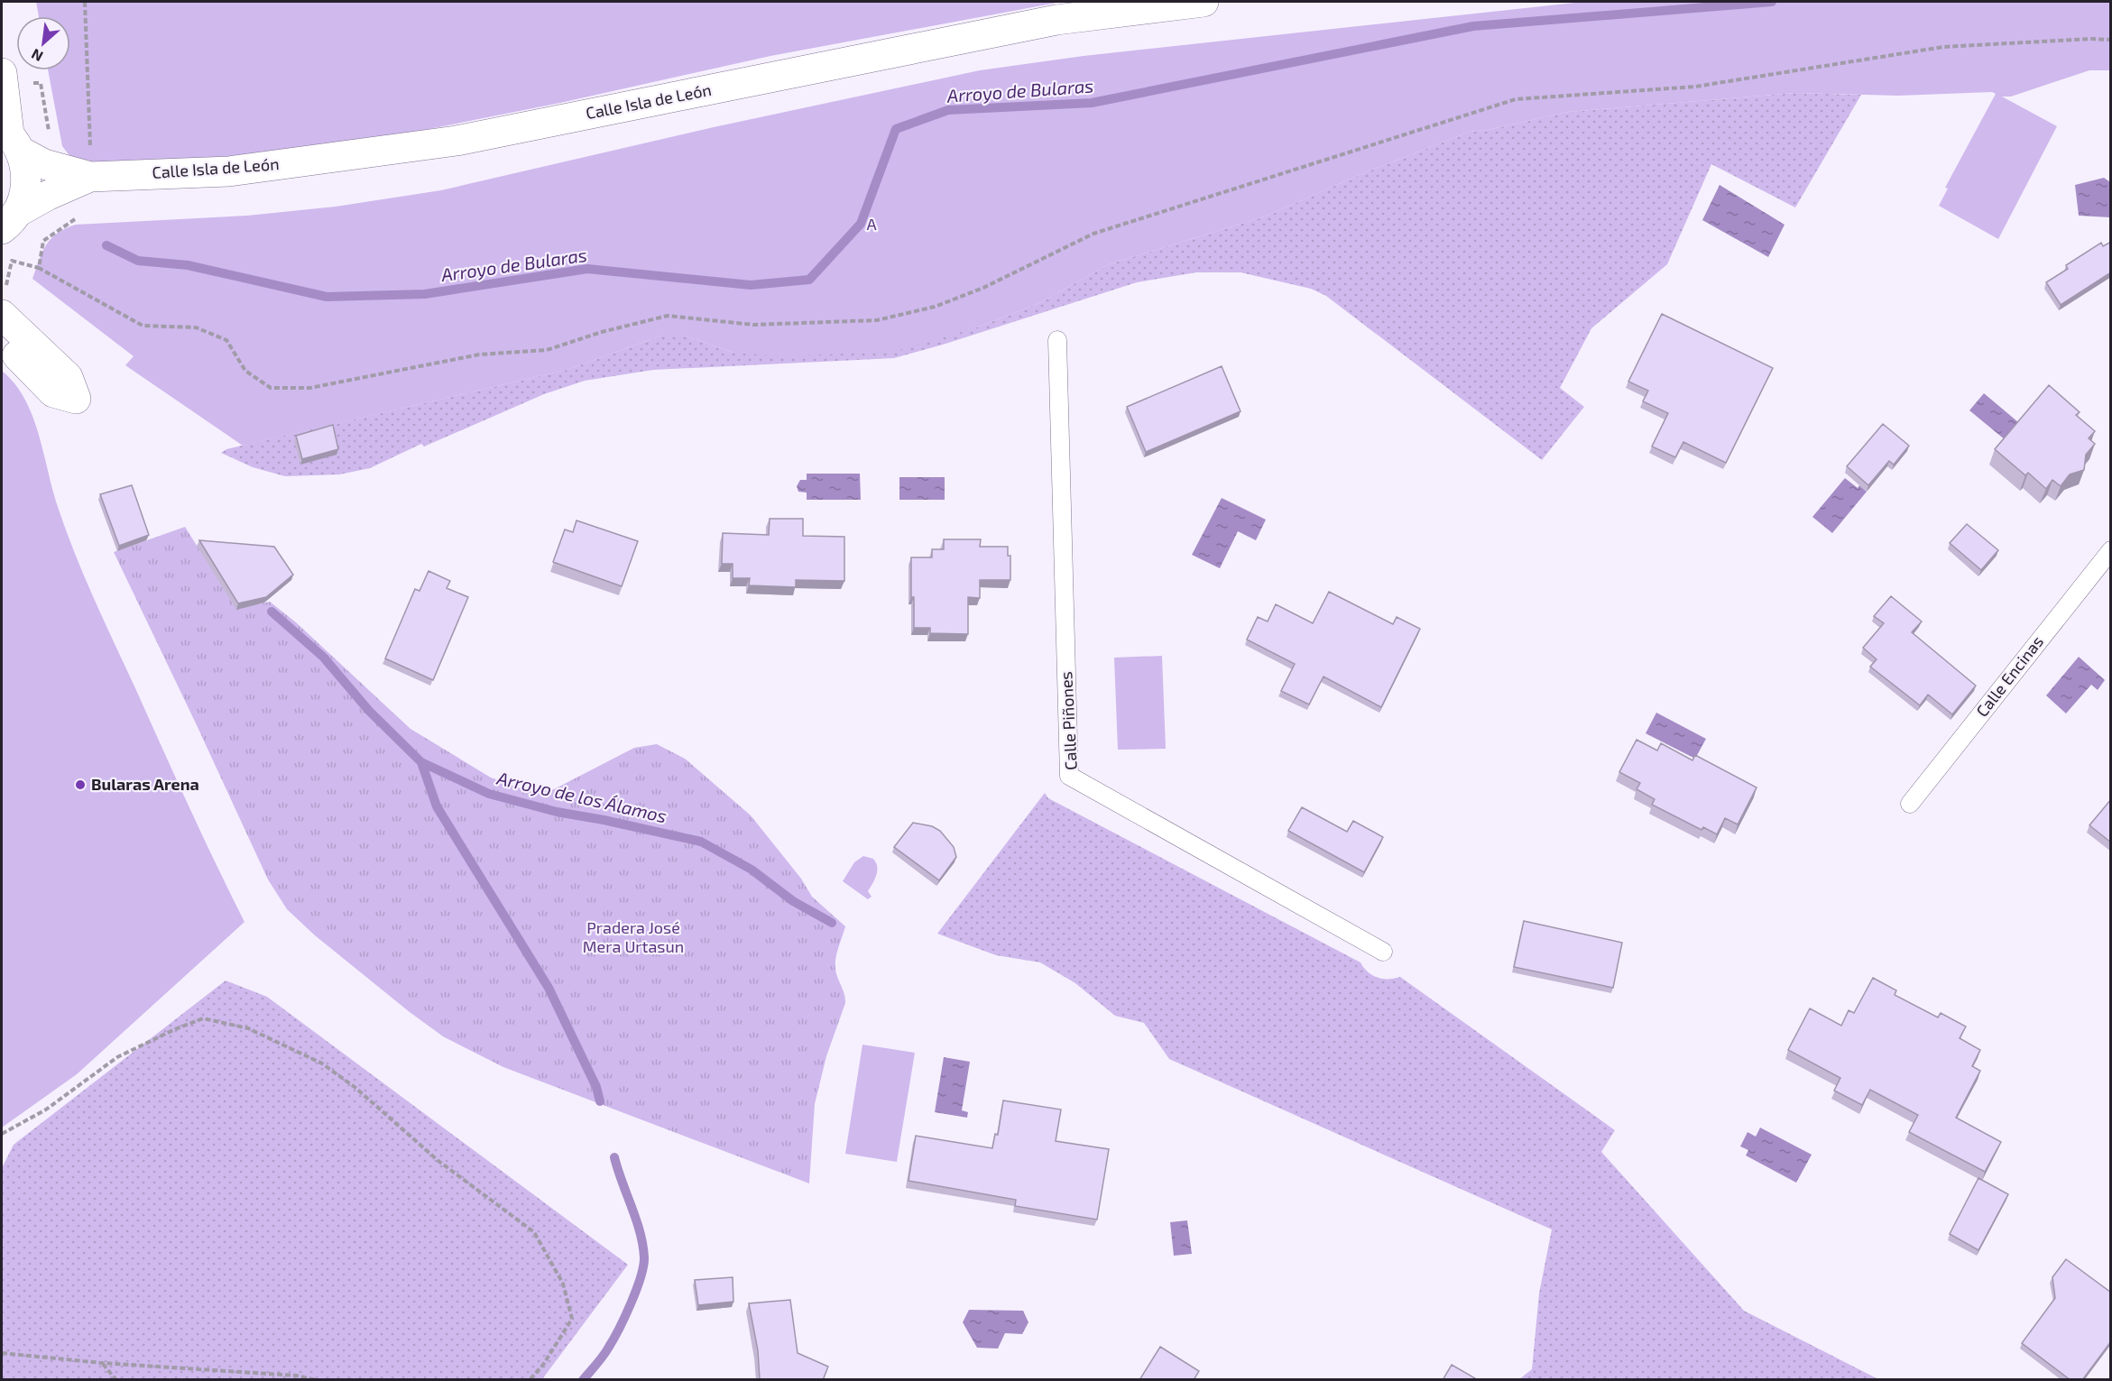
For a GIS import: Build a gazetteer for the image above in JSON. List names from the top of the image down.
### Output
{
  "streets": {
    "street": ["Calle Isla de León"],
    "lane": ["Calle Encinas", "Calle Piñones"]
  },
  "water": ["Arroyo de Bularas", "Arroyo de los Álamos"],
  "parks": ["A", "Pradera José Mera Urtasun"],
  "places": ["Bularas Arena"],
  "north": "bottom left"
}
